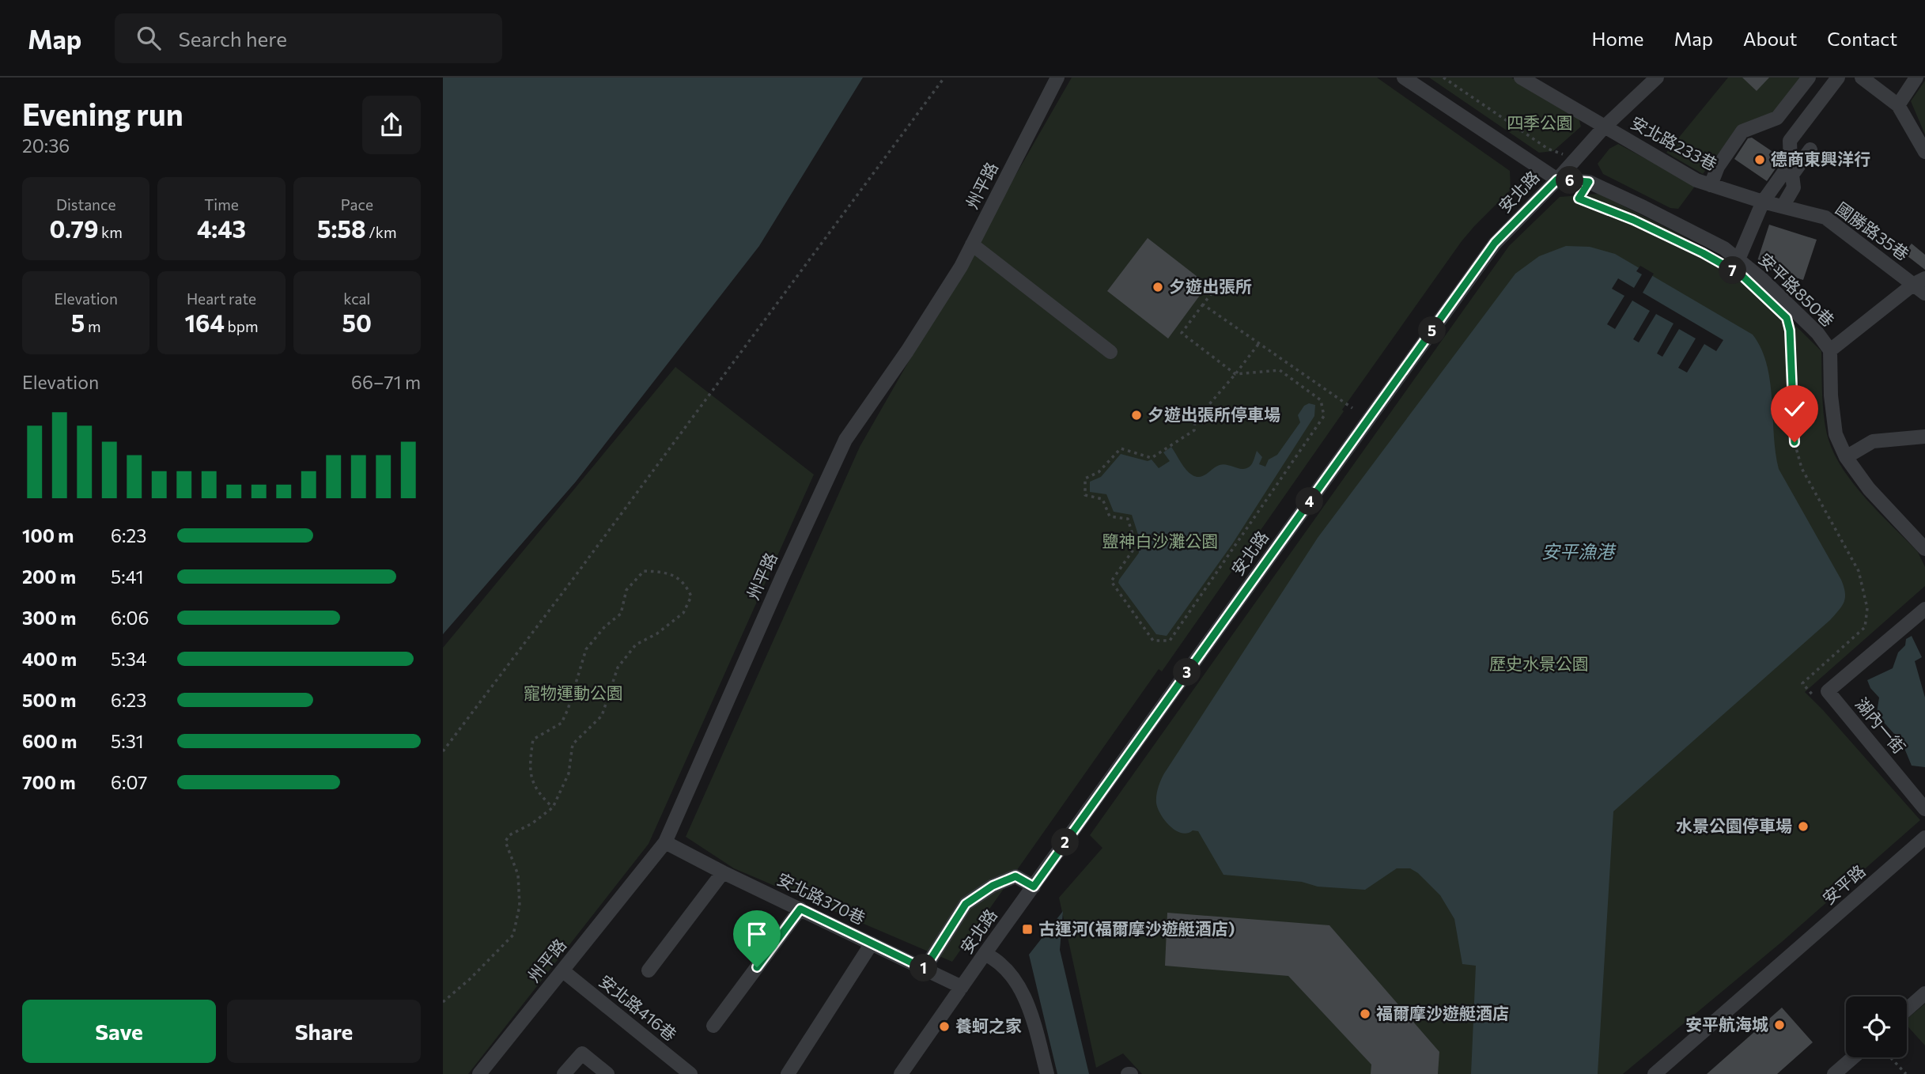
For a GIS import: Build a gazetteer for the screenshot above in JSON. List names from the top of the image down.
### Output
{
  "streets": {
    "street": [
      "安北路233巷",
      "州平路",
      "安北路",
      "國勝路35巷",
      "安平路850巷",
      "湖內一街",
      "安平路",
      "安北路370巷",
      "安北路416巷"
    ]
  },
  "crossings": [
    ["安北路233巷", "安北路"],
    ["安北路233巷", "國勝路35巷"],
    ["州平路", "安北路370巷"],
    ["州平路", "安北路416巷"],
    ["安北路", "安平路850巷"],
    ["安北路", "安北路370巷"]
  ],
  "water": ["安平漁港"],
  "parks": [
    "四季公園",
    "鹽神白沙灘公園",
    "歷史水景公園",
    "寵物運動公園"
  ],
  "places": {
    "other": [
      "德商東興洋行",
      "夕遊出張所",
      "夕遊出張所停車場",
      "水景公園停車場",
      "福爾摩沙遊艇酒店",
      "安平航海城",
      "養蚵之家"
    ],
    "transit": ["古運河(福爾摩沙遊艇酒店)"]
  },
  "page": {
    "header": "Map",
    "search": "Search here",
    "nav": [
      "Home",
      "Map",
      "About",
      "Contact"
    ],
    "heading": ["Evening run", "20:36"],
    "pins": [
      "6",
      "7",
      "5",
      "4",
      "3",
      "2",
      "1"
    ],
    "stats": [
      ["Distance", "0.79 km"],
      ["Time", "4:43"],
      ["Pace", "5:58 /km"],
      ["Elevation", "5 m"],
      ["Heart rate", "164 bpm"],
      ["kcal", "50"]
    ],
    "chart": ["Elevation", "66–71 m"],
    "list": [
      {
        "name": "100 m",
        "note": "6:23"
      },
      {
        "name": "200 m",
        "note": "5:41"
      },
      {
        "name": "300 m",
        "note": "6:06"
      },
      {
        "name": "400 m",
        "note": "5:34"
      },
      {
        "name": "500 m",
        "note": "6:23"
      },
      {
        "name": "600 m",
        "note": "5:31"
      },
      {
        "name": "700 m",
        "note": "6:07"
      }
    ],
    "buttons": ["Save", "Share"]
  }
}
